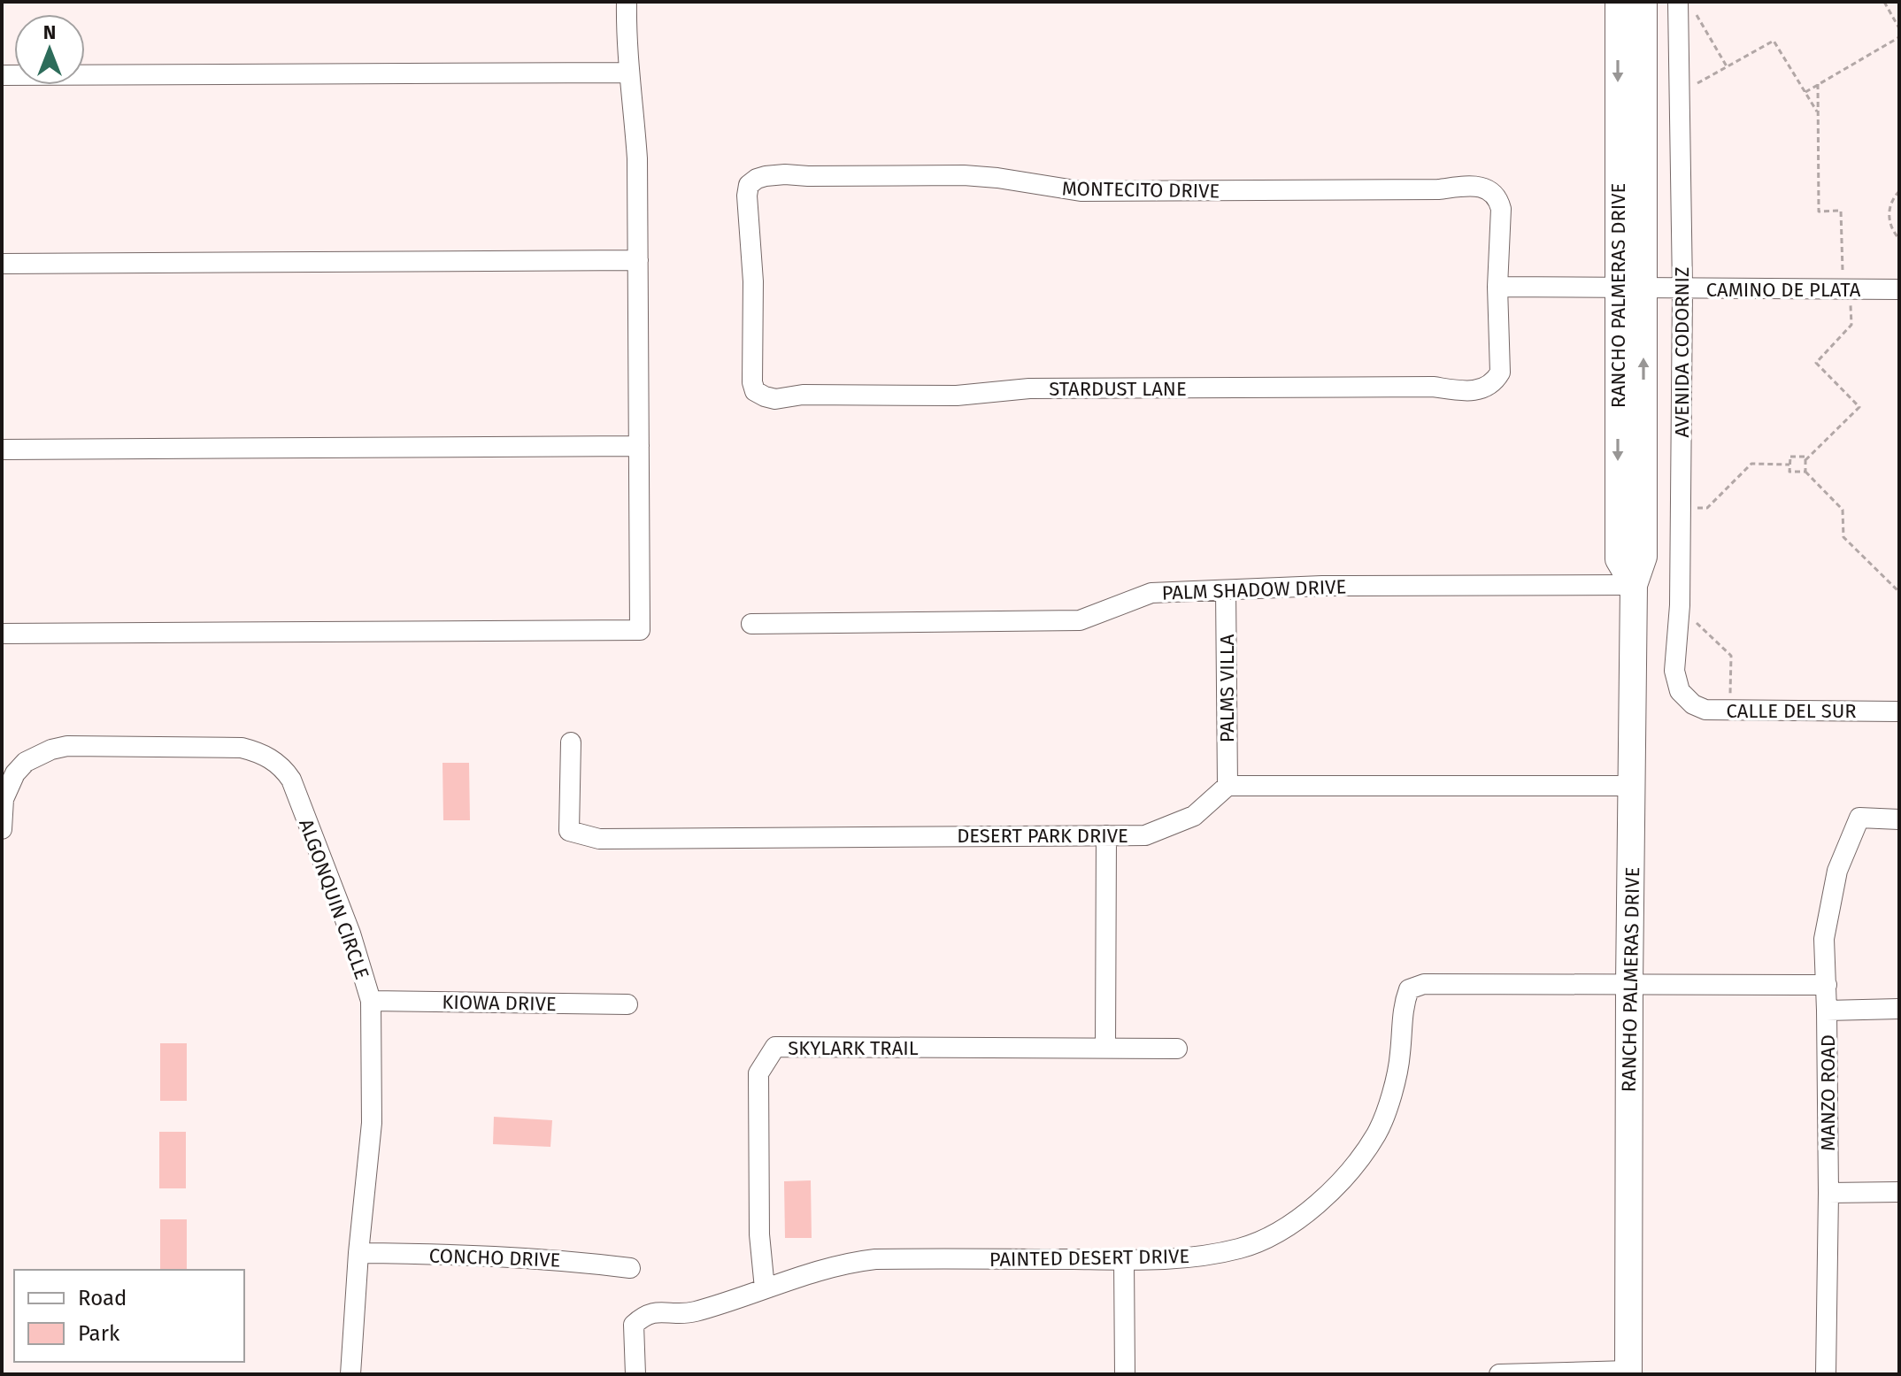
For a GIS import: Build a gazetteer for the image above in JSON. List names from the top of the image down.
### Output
{
  "streets": {
    "street": [
      "MONTECITO DRIVE",
      "CAMINO DE PLATA",
      "RANCHO PALMERAS DRIVE",
      "AVENIDA CODORNIZ",
      "STARDUST LANE",
      "PALM SHADOW DRIVE",
      "PALMS VILLA",
      "CALLE DEL SUR",
      "DESERT PARK DRIVE",
      "ALGONQUIN CIRCLE",
      "KIOWA DRIVE",
      "SKYLARK TRAIL",
      "MANZO ROAD",
      "CONCHO DRIVE",
      "PAINTED DESERT DRIVE"
    ]
  },
  "crossings": [
    ["MONTECITO DRIVE", "CAMINO DE PLATA"],
    ["MONTECITO DRIVE", "STARDUST LANE"],
    ["CAMINO DE PLATA", "RANCHO PALMERAS DRIVE"],
    ["CAMINO DE PLATA", "AVENIDA CODORNIZ"],
    ["CAMINO DE PLATA", "STARDUST LANE"],
    ["RANCHO PALMERAS DRIVE", "PALM SHADOW DRIVE"],
    ["RANCHO PALMERAS DRIVE", "PAINTED DESERT DRIVE"],
    ["AVENIDA CODORNIZ", "CALLE DEL SUR"],
    ["PALM SHADOW DRIVE", "PALMS VILLA"],
    ["PALMS VILLA", "DESERT PARK DRIVE"],
    ["ALGONQUIN CIRCLE", "KIOWA DRIVE"],
    ["ALGONQUIN CIRCLE", "CONCHO DRIVE"],
    ["SKYLARK TRAIL", "PAINTED DESERT DRIVE"],
    ["MANZO ROAD", "PAINTED DESERT DRIVE"]
  ],
  "legend": ["Road", "Park"],
  "north": "top"
}
